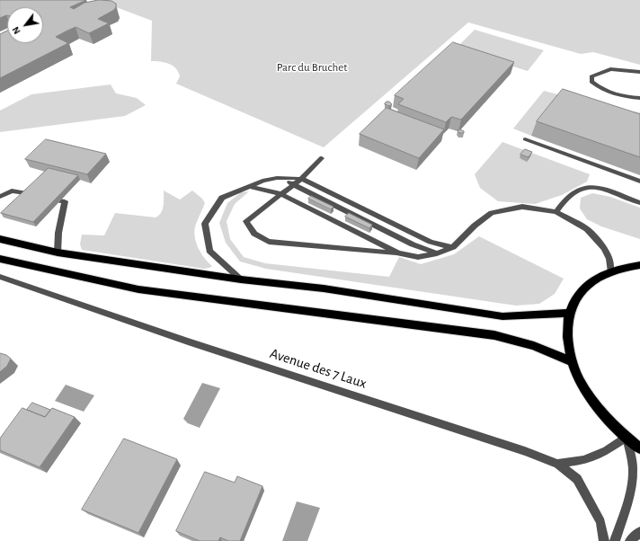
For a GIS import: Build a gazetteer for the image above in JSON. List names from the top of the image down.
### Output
{
  "streets": {
    "street": ["Avenue des 7 Laux"]
  },
  "parks": ["Parc du Bruchet"],
  "north": "bottom left"
}
